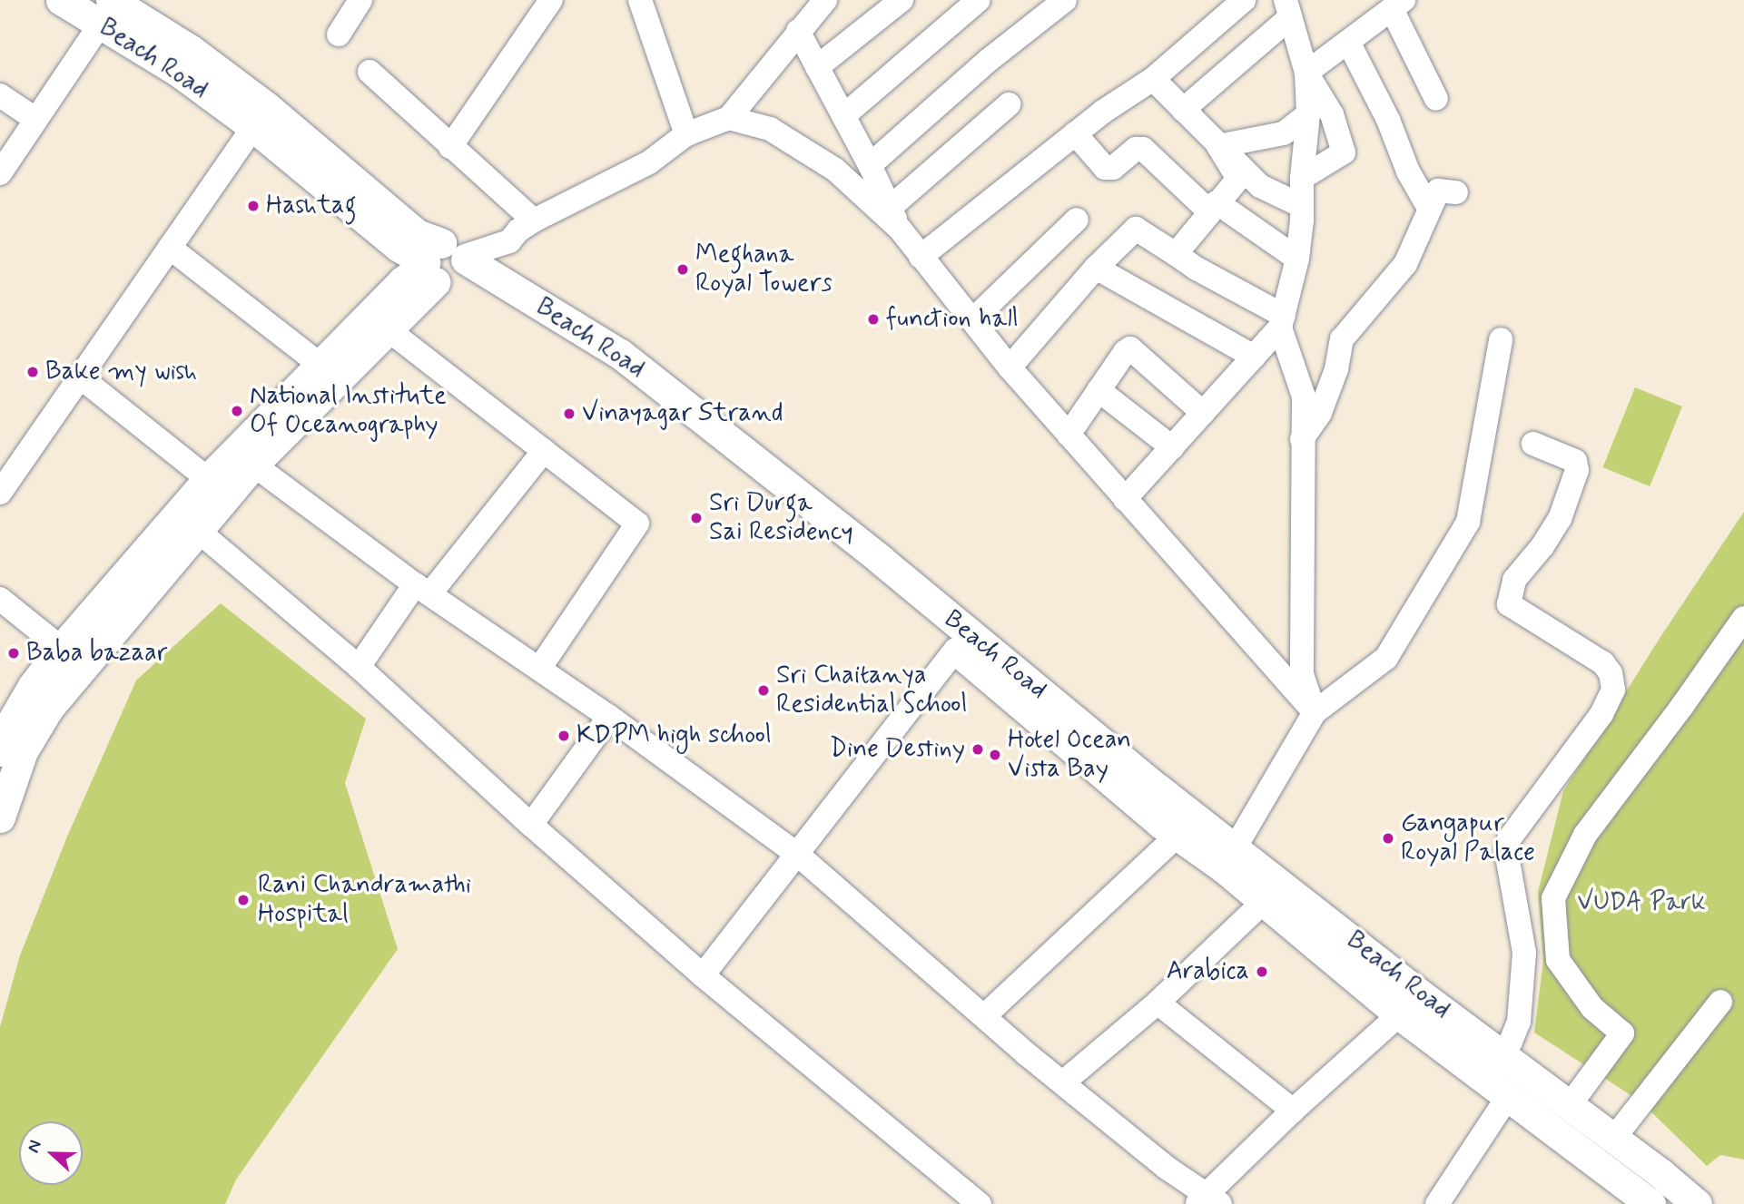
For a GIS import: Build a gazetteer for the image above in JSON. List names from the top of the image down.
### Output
{
  "streets": {
    "main road": ["Beach Road"]
  },
  "parks": ["VUDA Park"],
  "places": [
    "Hashtag",
    "Meghana Royal Towers",
    "function hall",
    "Bake my wish",
    "National Institute Of Oceanography",
    "Vinayagar Strand",
    "Sri Durga Sai Residency",
    "Baba bazaar",
    "Sri Chaitanya Residential School",
    "KDPM high school",
    "Dine Destiny",
    "Hotel Ocean Vista Bay",
    "Gangapur Royal Palace",
    "Rani Chandramathi Hospital",
    "Arabica"
  ],
  "north": "left"
}
